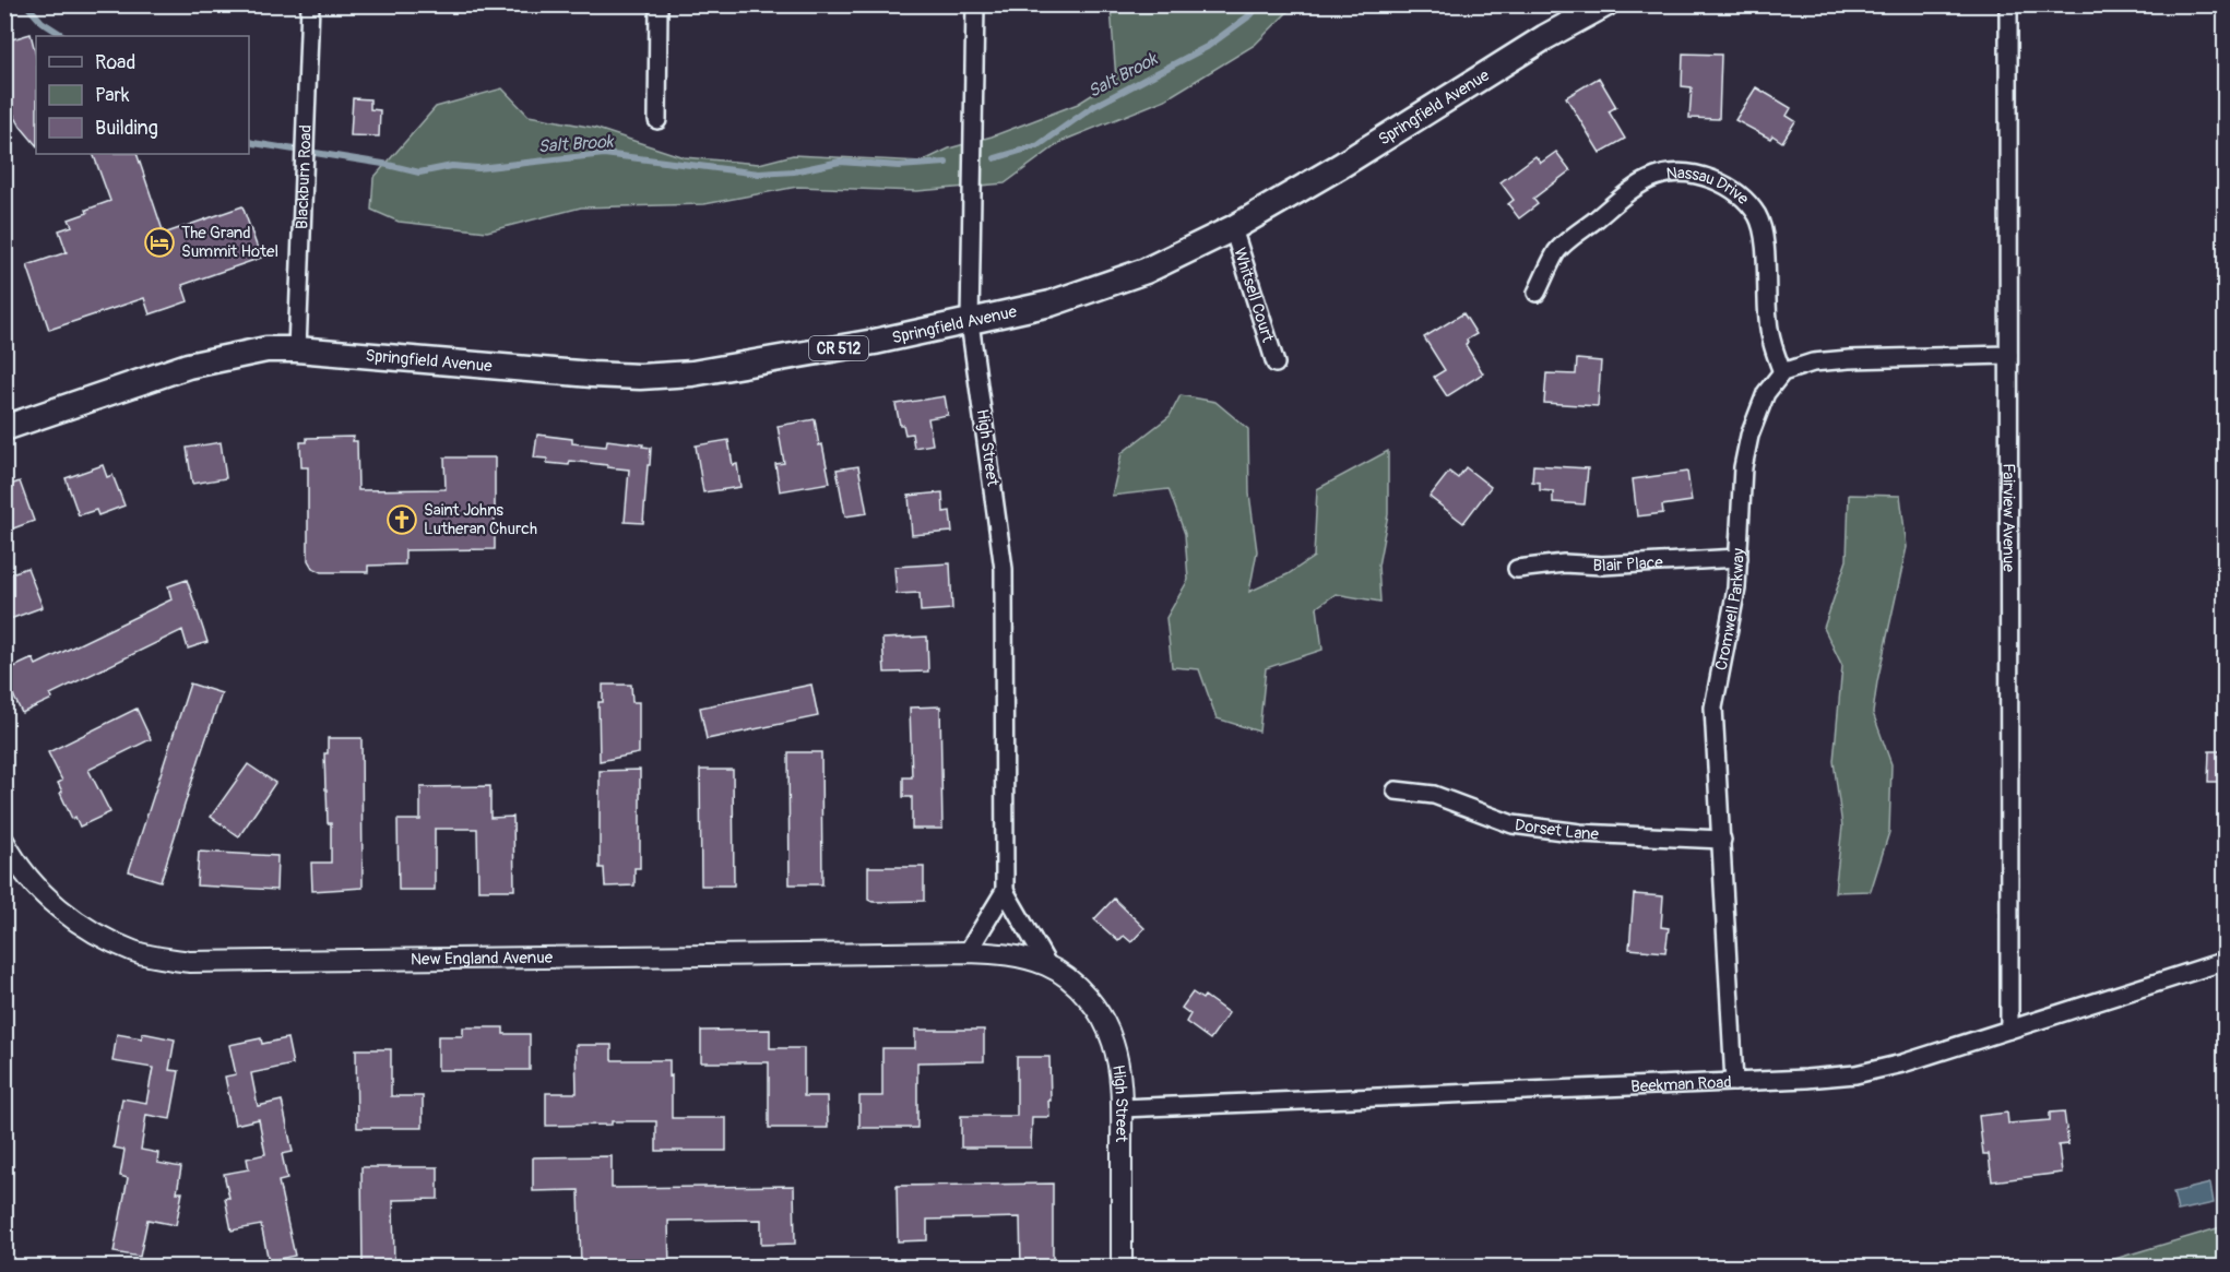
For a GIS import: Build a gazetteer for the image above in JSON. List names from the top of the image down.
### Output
{
  "streets": {
    "main road": ["Springfield Avenue", "CR 512"],
    "street": [
      "Blackburn Road",
      "Nassau Drive",
      "Whitsell Court",
      "High Street",
      "Fairview Avenue",
      "Blair Place",
      "Cromwell Parkway",
      "Dorset Lane",
      "New England Avenue",
      "Beekman Road"
    ]
  },
  "crossings": [
    ["Springfield Avenue", "Blackburn Road"],
    ["Springfield Avenue", "Whitsell Court"],
    ["Springfield Avenue", "High Street"],
    ["Nassau Drive", "Cromwell Parkway"],
    ["High Street", "New England Avenue"],
    ["High Street", "Beekman Road"],
    ["Fairview Avenue", "Beekman Road"],
    ["Blair Place", "Cromwell Parkway"],
    ["Cromwell Parkway", "Dorset Lane"],
    ["Cromwell Parkway", "Beekman Road"]
  ],
  "water": ["Salt Brook"],
  "places": {
    "hotel": ["The Grand Summit Hotel"],
    "church": ["Saint Johns Lutheran Church"]
  },
  "legend": ["Road", "Park", "Building"]
}
